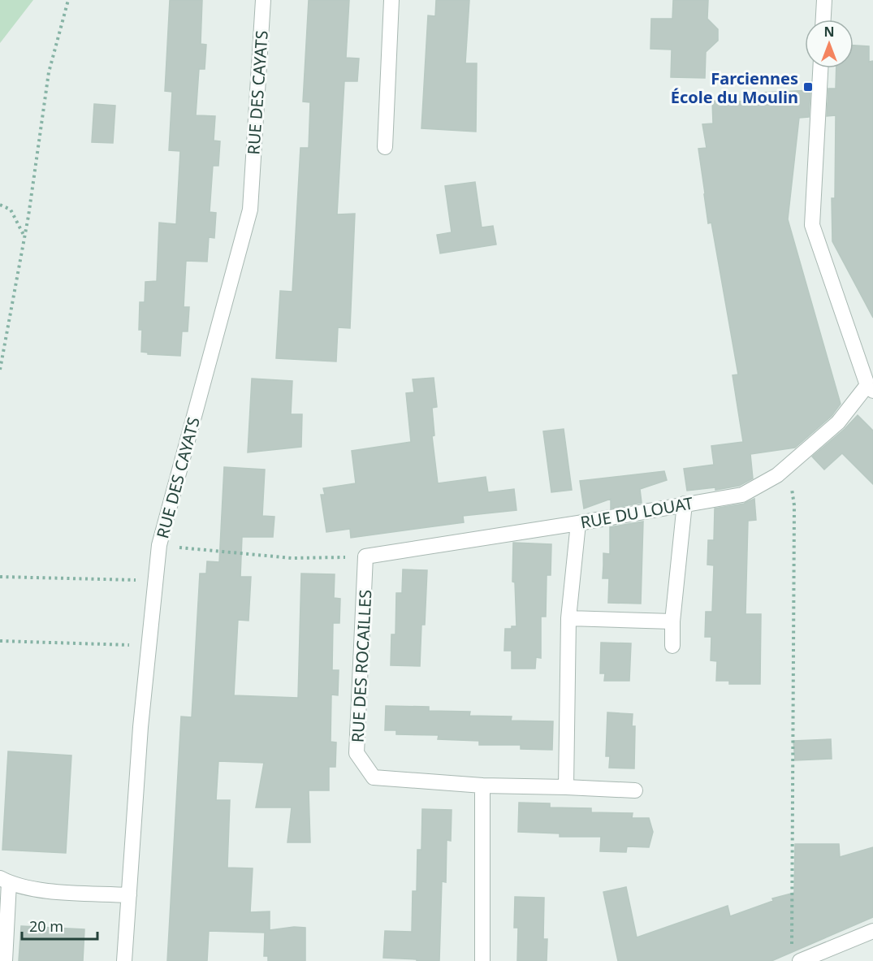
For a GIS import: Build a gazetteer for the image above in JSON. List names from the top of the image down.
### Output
{
  "streets": {
    "street": ["RUE DES CAYATS", "RUE DU LOUAT", "RUE DES ROCAILLES"]
  },
  "crossings": [
    ["RUE DU LOUAT", "RUE DES ROCAILLES"]
  ],
  "places": {
    "transit": ["Farciennes École du Moulin"]
  },
  "scale_bar": "20 m",
  "north": "top"
}
